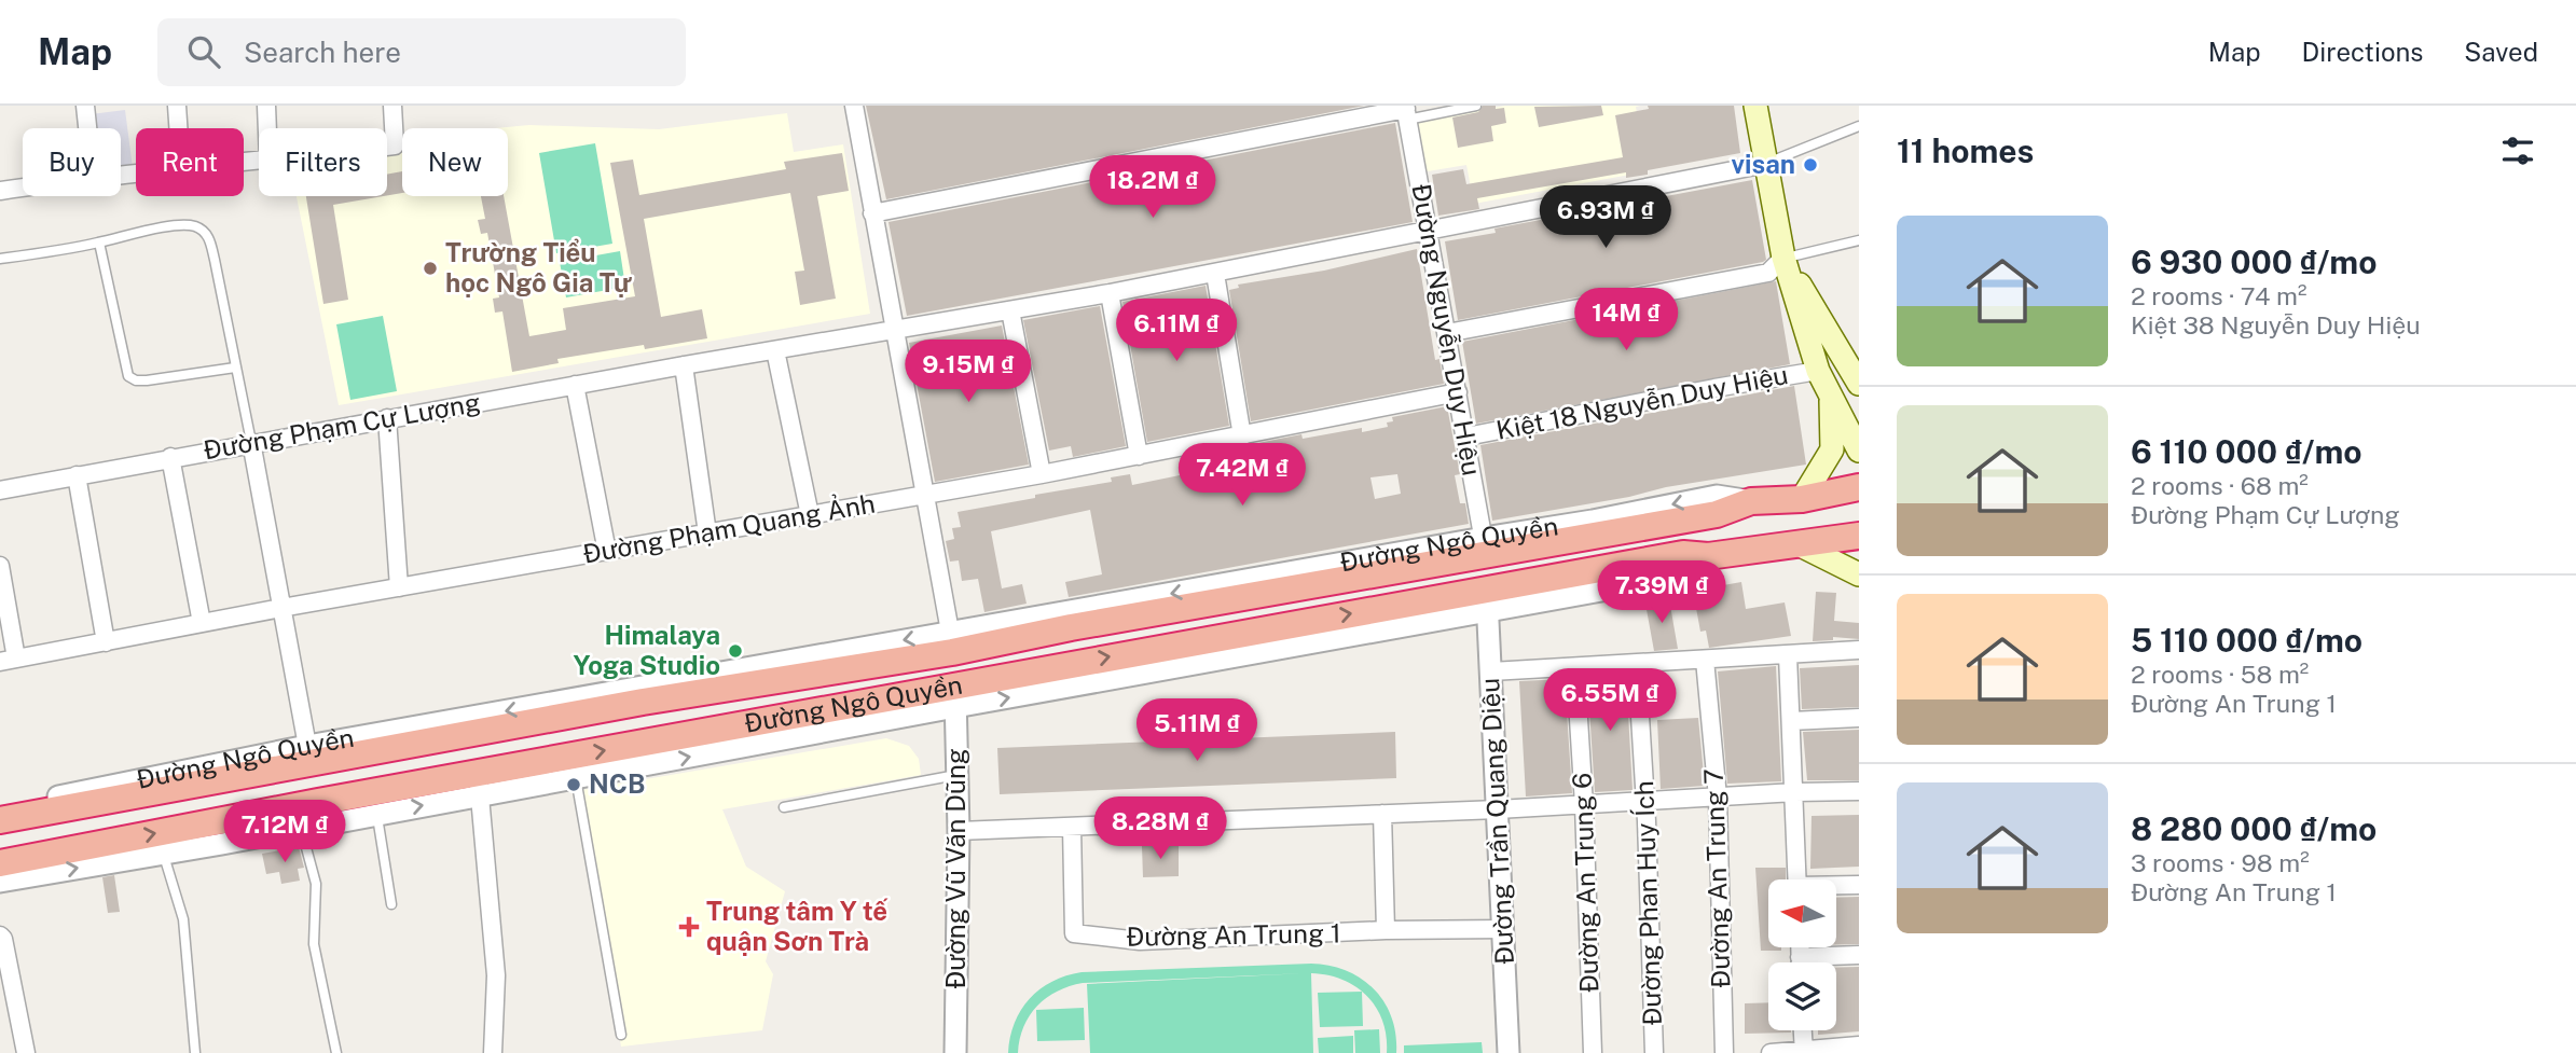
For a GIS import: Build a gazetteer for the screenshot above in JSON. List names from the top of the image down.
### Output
{
  "streets": {
    "highway": ["Đường Ngô Quyền"],
    "street": [
      "Đường Nguyễn Duy Hiệu",
      "Kiệt 18 Nguyễn Duy Hiệu",
      "Đường Phạm Cự Lượng",
      "Đường Phạm Quang Ảnh",
      "Đường Trần Quang Diệu",
      "Đường Vũ Văn Dũng",
      "Đường An Trung 7",
      "Đường An Trung 6",
      "Đường Phan Huy Ích",
      "Đường An Trung 1"
    ]
  },
  "crossings": [
    ["Đường Nguyễn Duy Hiệu", "Kiệt 18 Nguyễn Duy Hiệu"],
    ["Đường Nguyễn Duy Hiệu", "Đường Phạm Cự Lượng"],
    ["Đường Nguyễn Duy Hiệu", "Đường Phạm Quang Ảnh"],
    ["Đường Nguyễn Duy Hiệu", "Đường Ngô Quyền"],
    ["Đường Ngô Quyền", "Đường Trần Quang Diệu"],
    ["Đường Ngô Quyền", "Đường Vũ Văn Dũng"]
  ],
  "places": {
    "other": [
      "visan",
      "Trường Tiểu học Ngô Gia Tự",
      "Himalaya Yoga Studio",
      "NCB"
    ],
    "health": ["Trung tâm Y tế quận Sơn Trà"]
  },
  "north": "left",
  "page": {
    "header": "Map",
    "search": "Search here",
    "nav": ["Map", "Directions", "Saved"],
    "heading": "11 homes",
    "chip": [
      "Buy",
      "Rent",
      "Filters",
      "New"
    ],
    "price": [
      "18.2M ₫",
      "6.93M ₫",
      "14M ₫",
      "6.11M ₫",
      "9.15M ₫",
      "7.42M ₫",
      "7.39M ₫",
      "6.55M ₫",
      "5.11M ₫",
      "8.28M ₫",
      "7.12M ₫"
    ],
    "list": [
      {
        "name": "6 930 000 ₫/mo",
        "note": "2 rooms · 74 m² · Kiệt 38 Nguyễn Duy Hiệu"
      },
      {
        "name": "6 110 000 ₫/mo",
        "note": "2 rooms · 68 m² · Đường Phạm Cự Lượng"
      },
      {
        "name": "5 110 000 ₫/mo",
        "note": "2 rooms · 58 m² · Đường An Trung 1"
      },
      {
        "name": "8 280 000 ₫/mo",
        "note": "3 rooms · 98 m² · Đường An Trung 1"
      }
    ]
  }
}
